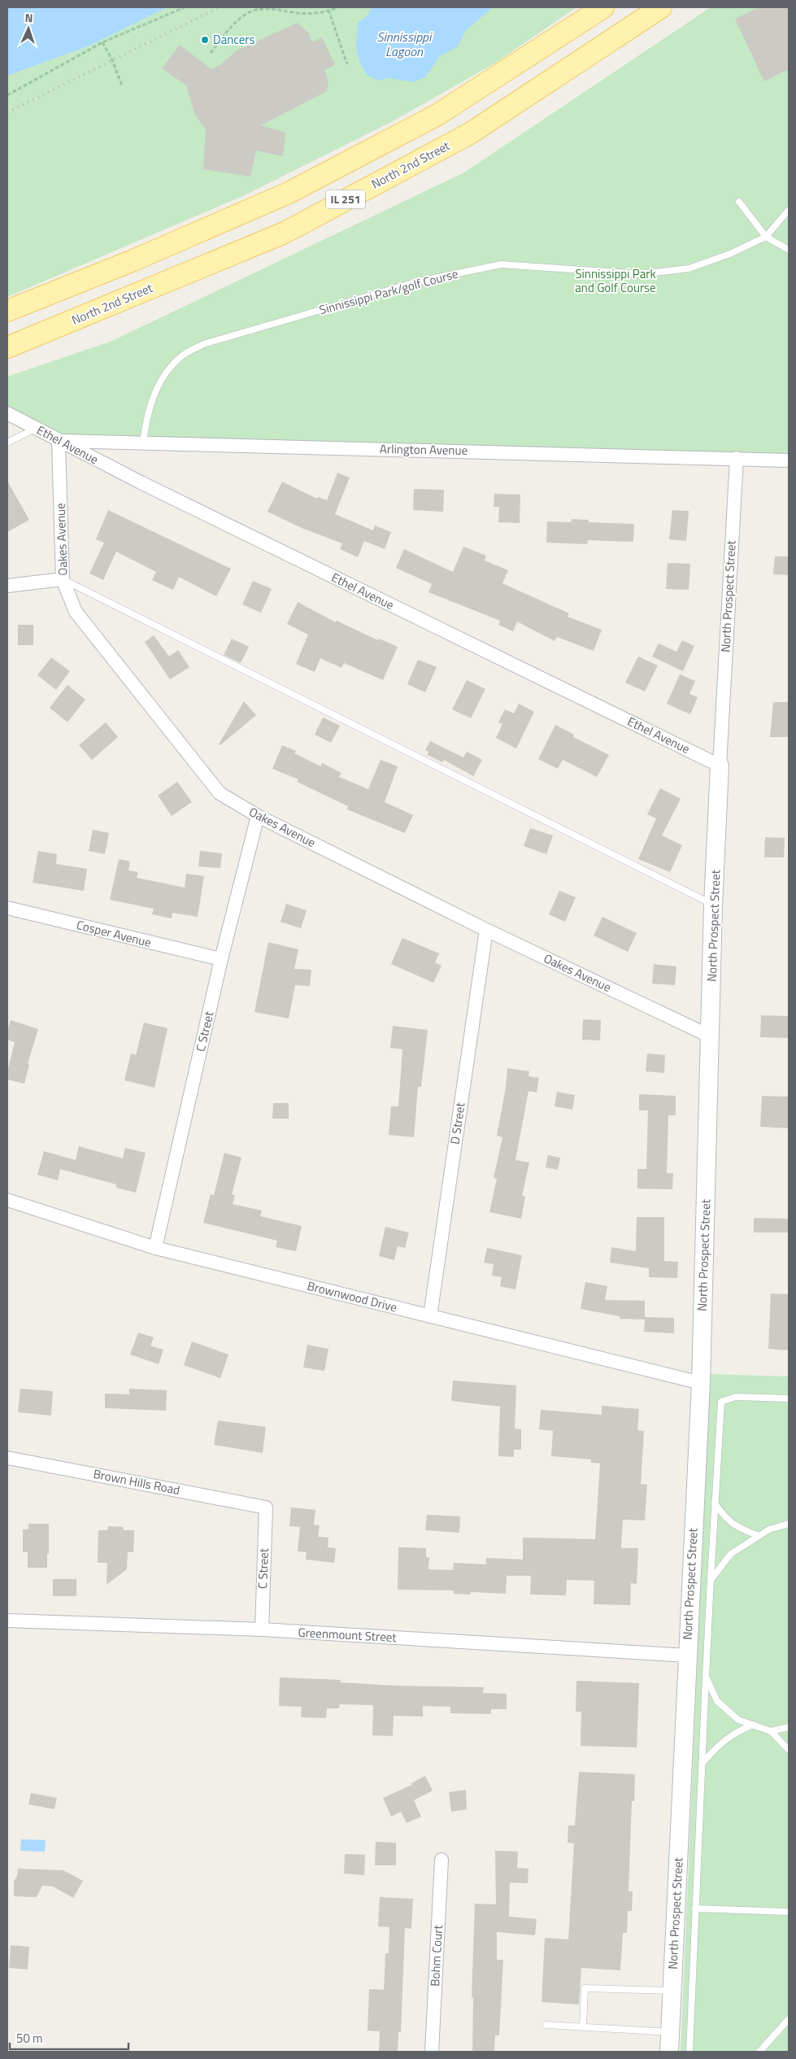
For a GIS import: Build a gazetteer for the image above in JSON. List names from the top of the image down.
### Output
{
  "streets": {
    "main road": ["North 2nd Street", "IL 251"],
    "street": [
      "Ethel Avenue",
      "Arlington Avenue",
      "Oakes Avenue",
      "North Prospect Street",
      "Cosper Avenue",
      "C Street",
      "D Street",
      "Brownwood Drive",
      "Brown Hills Road",
      "Greenmount Street",
      "Bohm Court"
    ],
    "lane": ["Sinnissippi Park/golf Course"]
  },
  "crossings": [
    ["Sinnissippi Park/golf Course", "Arlington Avenue"],
    ["Ethel Avenue", "Arlington Avenue"],
    ["Ethel Avenue", "Oakes Avenue"],
    ["Ethel Avenue", "North Prospect Street"],
    ["Arlington Avenue", "Oakes Avenue"],
    ["Arlington Avenue", "North Prospect Street"],
    ["Oakes Avenue", "North Prospect Street"],
    ["Oakes Avenue", "C Street"],
    ["Oakes Avenue", "D Street"],
    ["North Prospect Street", "Brownwood Drive"],
    ["North Prospect Street", "Greenmount Street"],
    ["Cosper Avenue", "C Street"],
    ["C Street", "Brownwood Drive"],
    ["C Street", "Brown Hills Road"],
    ["C Street", "Greenmount Street"],
    ["D Street", "Brownwood Drive"]
  ],
  "water": ["Sinnissippi Lagoon"],
  "parks": ["Sinnissippi Park and Golf Course"],
  "places": ["Dancers"],
  "scale_bar": "50 m",
  "north": "top"
}
